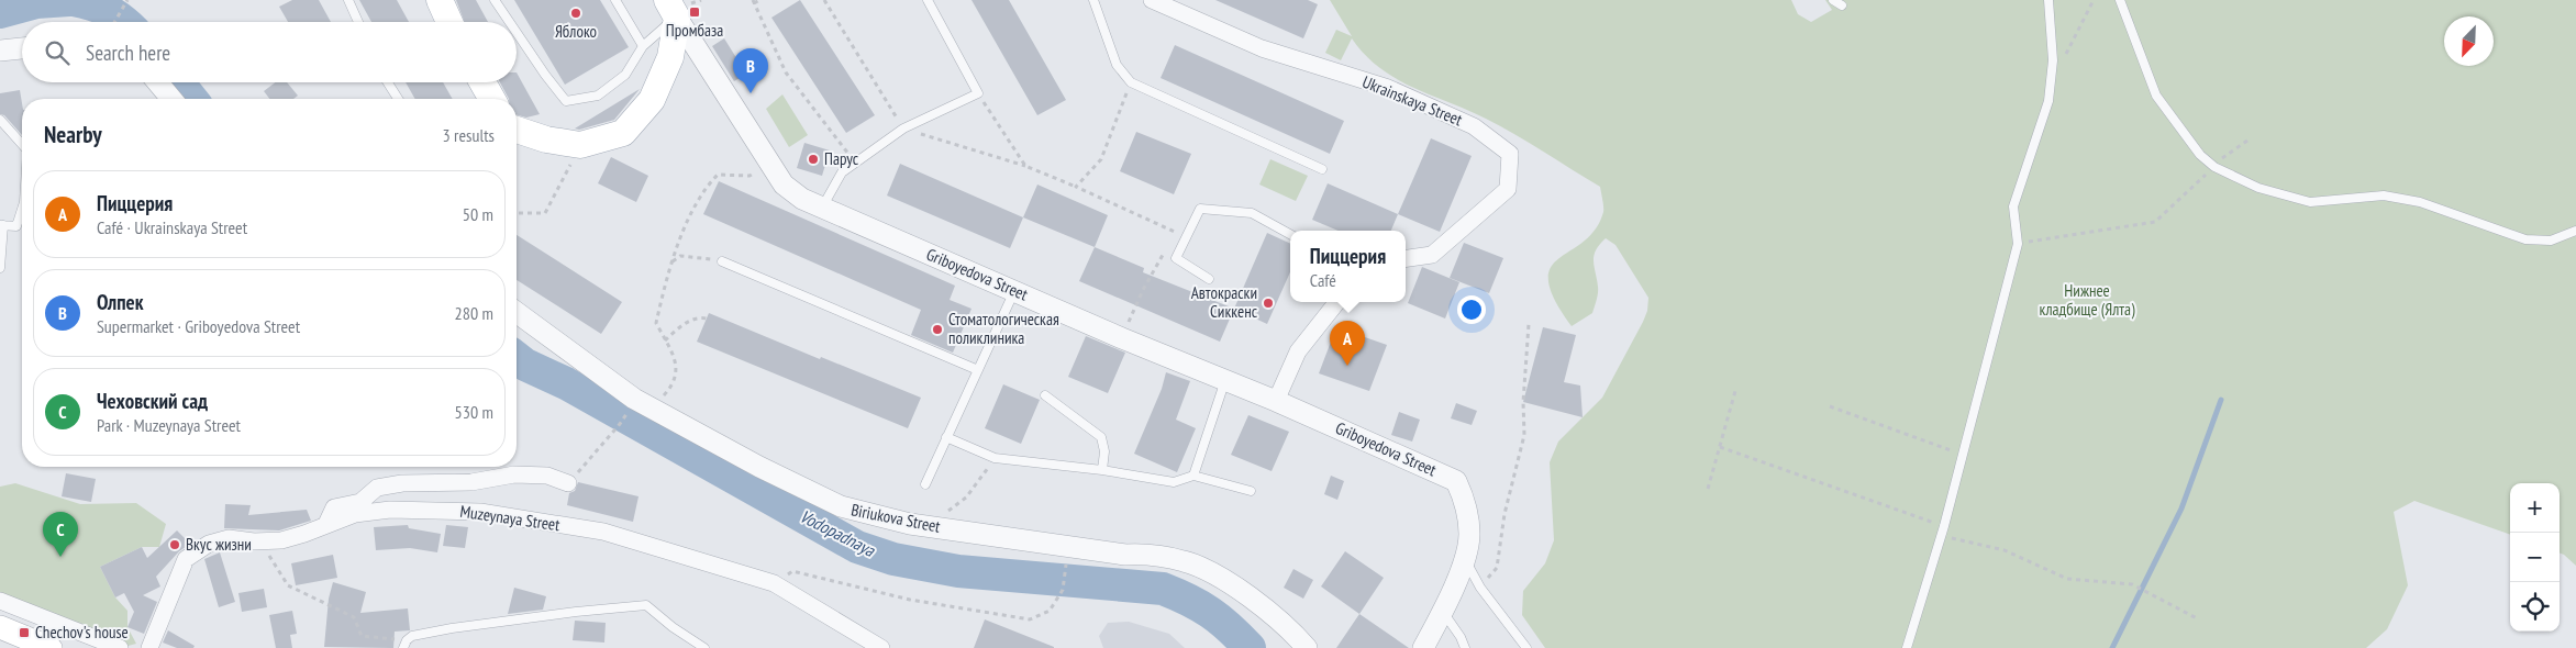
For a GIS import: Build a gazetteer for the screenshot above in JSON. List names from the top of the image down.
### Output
{
  "streets": {
    "street": [
      "Ukrainskaya Street",
      "Griboyedova Street",
      "Muzeynaya Street",
      "Biriukova Street"
    ]
  },
  "water": ["Vodopadnaya"],
  "parks": ["Нижнее кладбище (Ялта)"],
  "places": {
    "transit": ["Промбаза", "Chechov's house"],
    "other": [
      "Яблоко",
      "Парус",
      "Автокраски Сиккенс",
      "Стоматологическая поликлиника",
      "Вкус жизни"
    ]
  },
  "north": "bottom left",
  "page": {
    "search": "Search here",
    "pins": ["B", "A", "C"],
    "heading": ["Nearby", "3 results"],
    "list": [
      {
        "mark": "A",
        "name": "Пиццерия",
        "note": "Café · Ukrainskaya Street",
        "value": "50 m"
      },
      {
        "mark": "B",
        "name": "Олпек",
        "note": "Supermarket · Griboyedova Street",
        "value": "280 m"
      },
      {
        "mark": "C",
        "name": "Чеховский сад",
        "note": "Park · Muzeynaya Street",
        "value": "530 m"
      }
    ],
    "popup": ["Пиццерия", "Café"],
    "map_buttons": ["+", "−"]
  }
}
